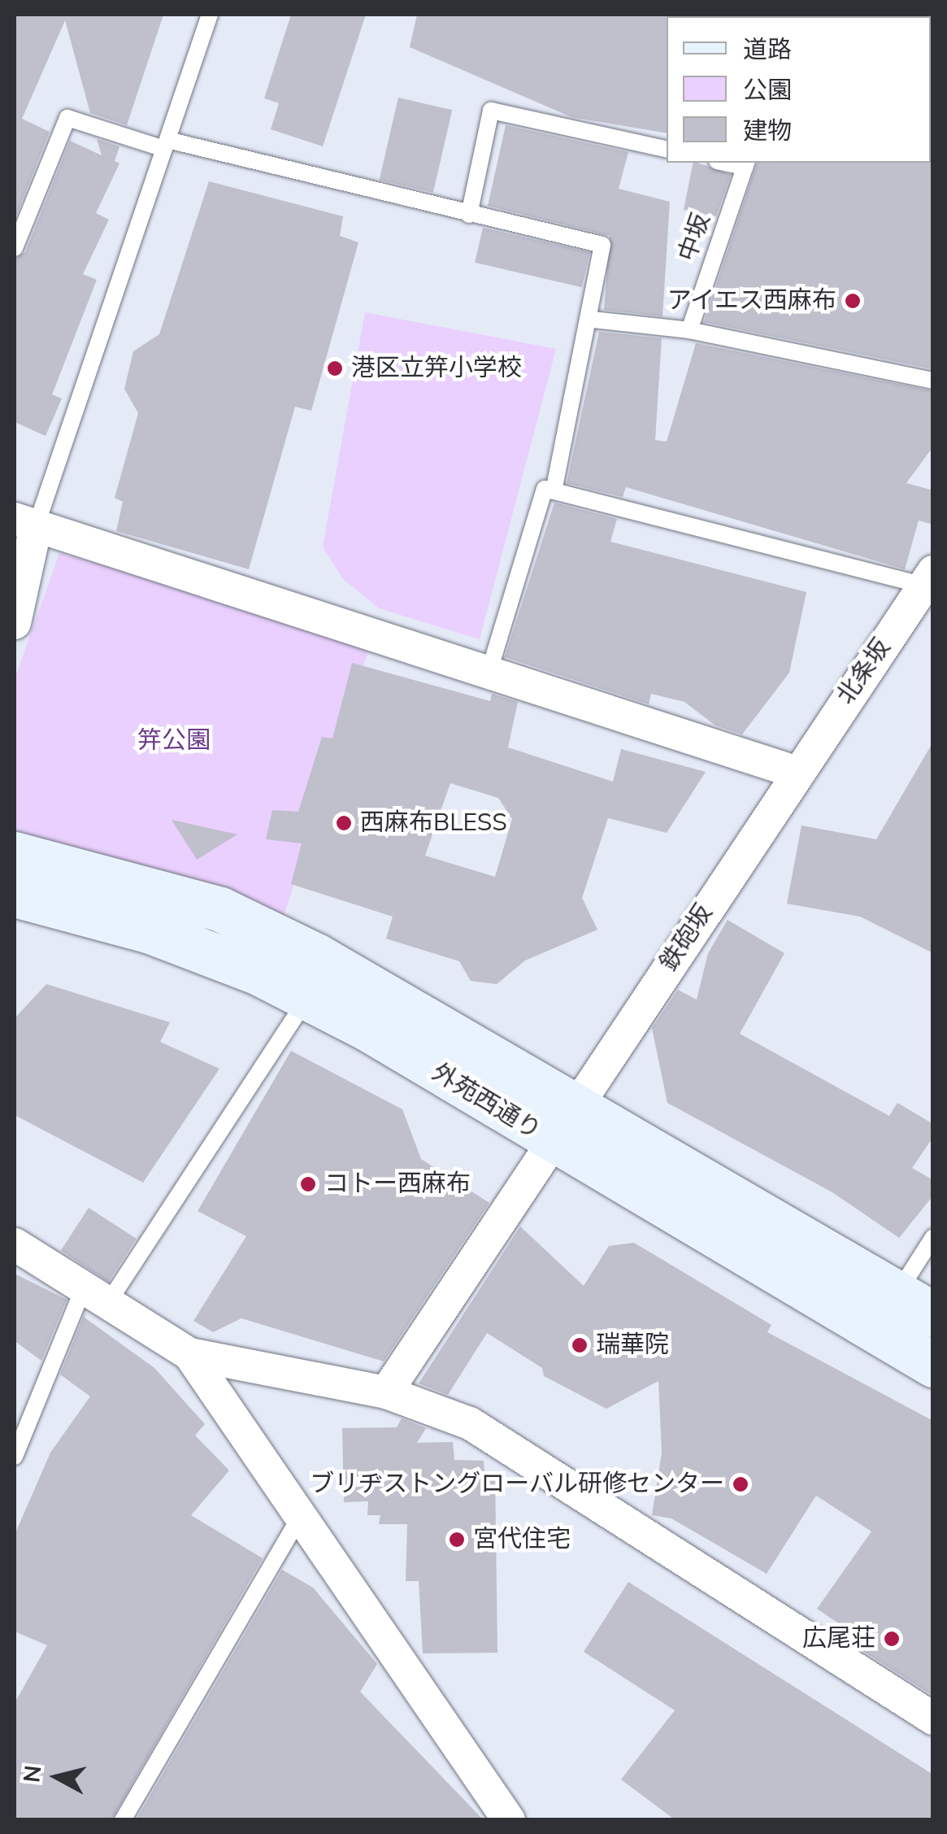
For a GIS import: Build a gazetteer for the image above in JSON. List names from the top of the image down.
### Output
{
  "streets": {
    "main road": ["外苑西通り"],
    "street": ["北条坂", "鉄砲坂"],
    "lane": ["中坂"]
  },
  "crossings": [
    ["北条坂", "鉄砲坂"],
    ["鉄砲坂", "外苑西通り"]
  ],
  "parks": ["笄公園"],
  "places": [
    "アイエス西麻布",
    "港区立笄小学校",
    "西麻布BLESS",
    "コトー西麻布",
    "瑞華院",
    "ブリヂストングローバル研修センター",
    "宮代住宅",
    "広尾荘"
  ],
  "legend": ["道路", "公園", "建物"],
  "north": "left"
}
